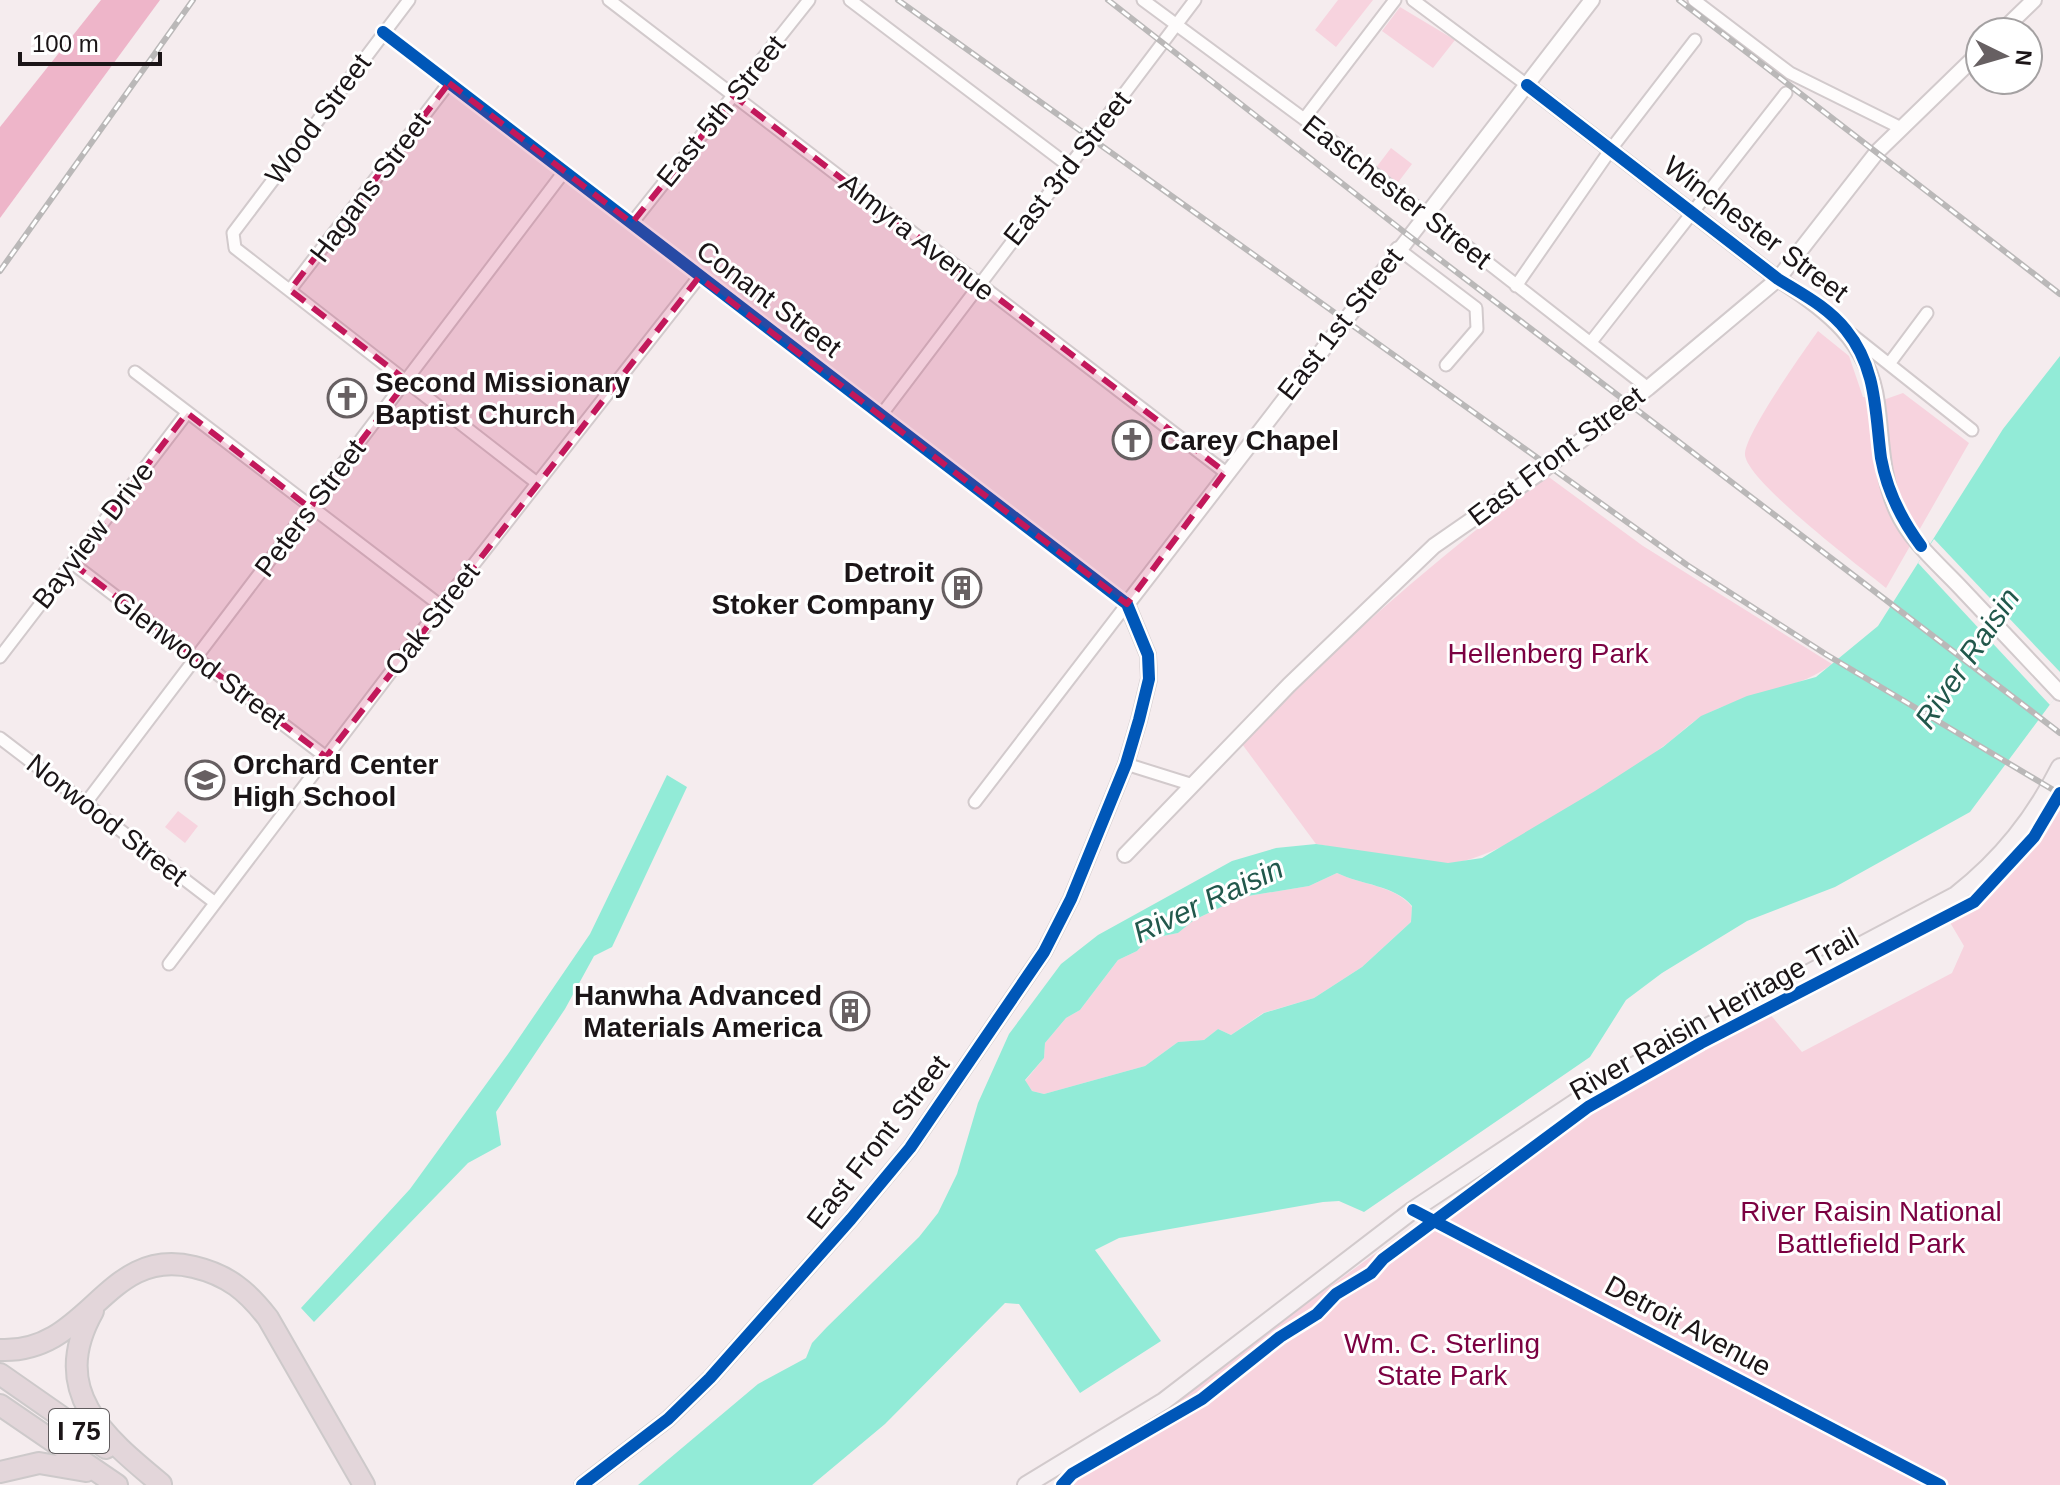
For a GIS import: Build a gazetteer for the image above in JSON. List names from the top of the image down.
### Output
{
  "streets": {
    "highway": ["I 75"],
    "street": [
      "East 5th Street",
      "Wood Street",
      "East 3rd Street",
      "Hagans Street",
      "Eastchester Street",
      "Winchester Street",
      "Almyra Avenue",
      "Conant Street",
      "East 1st Street",
      "East Front Street",
      "Peters Street",
      "Bayview Drive",
      "Oak Street",
      "Glenwood Street",
      "Norwood Street",
      "Detroit Avenue"
    ],
    "cycle path": ["River Raisin Heritage Trail"]
  },
  "crossings": [
    ["East 5th Street", "Almyra Avenue"],
    ["East 5th Street", "Conant Street"],
    ["Wood Street", "Hagans Street"],
    ["Wood Street", "Conant Street"],
    ["East 3rd Street", "Eastchester Street"],
    ["East 3rd Street", "Almyra Avenue"],
    ["East 3rd Street", "Conant Street"],
    ["Hagans Street", "Conant Street"],
    ["Eastchester Street", "East 1st Street"],
    ["Eastchester Street", "East Front Street"],
    ["Winchester Street", "East 1st Street"],
    ["Winchester Street", "East Front Street"],
    ["Almyra Avenue", "East 1st Street"],
    ["Conant Street", "East 1st Street"],
    ["Conant Street", "East Front Street"],
    ["Conant Street", "Peters Street"],
    ["Conant Street", "Oak Street"],
    ["East 1st Street", "East Front Street"],
    ["Peters Street", "Glenwood Street"],
    ["Peters Street", "Norwood Street"],
    ["Bayview Drive", "Glenwood Street"],
    ["Oak Street", "Glenwood Street"],
    ["Oak Street", "Norwood Street"]
  ],
  "water": ["River Raisin"],
  "parks": ["Hellenberg Park", "River Raisin National Battlefield Park", "Wm. C. Sterling State Park"],
  "places": {
    "church": ["Second Missionary Baptist Church", "Carey Chapel"],
    "building": ["Detroit Stoker Company", "Hanwha Advanced Materials America"],
    "school or university": ["Orchard Center High School"]
  },
  "scale_bar": "100 m",
  "north": "right"
}
